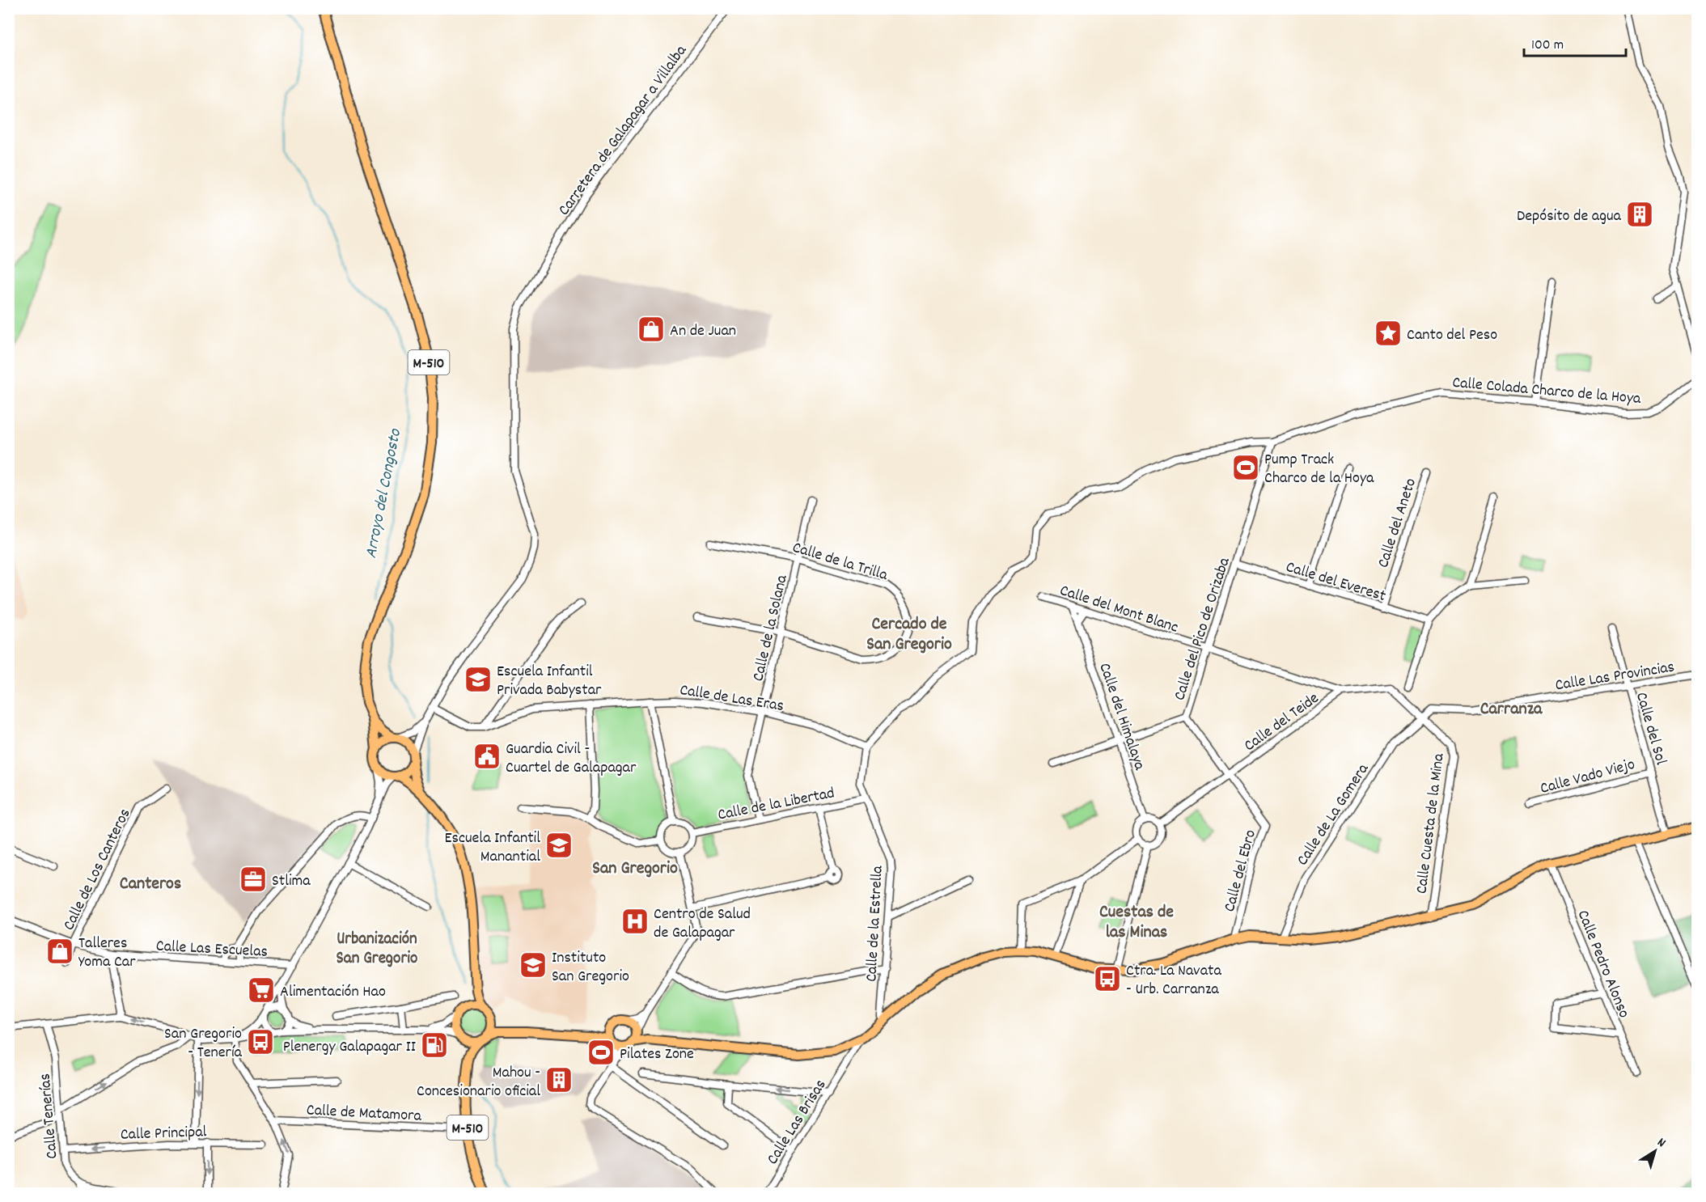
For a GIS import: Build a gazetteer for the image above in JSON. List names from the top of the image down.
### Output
{
  "streets": {
    "main road": ["M-510"],
    "street": [
      "Carretera de Galapagar a Villalba",
      "Calle Colada Charco de la Hoya",
      "Calle del Aneto",
      "Calle de la Trilla",
      "Calle del Everest",
      "Calle del Mont Blanc",
      "Calle de la Solana",
      "Calle del Pico de Orizaba",
      "Calle Las Provincias",
      "Calle de Las Eras",
      "Calle del Himalaya",
      "Calle del Teide",
      "Calle del Sol",
      "Calle Vado Viejo",
      "Calle de la Libertad",
      "Calle de La Gomera",
      "Calle Cuesta de la Mina",
      "Calle de Los Canteros",
      "Calle del Ebro",
      "Calle de la Estrella",
      "Calle Las Escuelas",
      "Calle Pedro Alonso",
      "Calle de Matamora",
      "Calle Tenerías",
      "Calle Las Brisas",
      "Calle Principal"
    ]
  },
  "crossings": [
    ["Carretera de Galapagar a Villalba", "M-510"],
    ["Calle Colada Charco de la Hoya", "Calle del Pico de Orizaba"],
    ["Calle Colada Charco de la Hoya", "Calle de Las Eras"],
    ["Calle Colada Charco de la Hoya", "Calle de la Estrella"],
    ["Calle del Aneto", "Calle del Everest"],
    ["Calle de la Trilla", "Calle de la Solana"],
    ["Calle del Everest", "Calle del Pico de Orizaba"],
    ["Calle del Mont Blanc", "Calle del Pico de Orizaba"],
    ["Calle del Mont Blanc", "Calle del Himalaya"],
    ["Calle del Mont Blanc", "Calle del Teide"],
    ["Calle de la Solana", "Calle de Las Eras"],
    ["Calle de la Solana", "Calle de la Libertad"],
    ["Calle del Pico de Orizaba", "Calle del Himalaya"],
    ["Calle del Pico de Orizaba", "Calle del Ebro"],
    ["Calle Las Provincias", "Calle del Teide"],
    ["Calle Las Provincias", "Calle del Sol"],
    ["Calle Las Provincias", "Calle de La Gomera"],
    ["Calle Las Provincias", "Calle Cuesta de la Mina"],
    ["Calle de Las Eras", "Calle de la Estrella"],
    ["Calle del Himalaya", "Calle del Teide"],
    ["Calle del Teide", "Calle de La Gomera"],
    ["Calle del Teide", "Calle Cuesta de la Mina"],
    ["Calle del Teide", "Calle del Ebro"],
    ["Calle del Sol", "Calle Vado Viejo"],
    ["Calle de la Libertad", "Calle de la Estrella"],
    ["Calle de La Gomera", "Calle Cuesta de la Mina"],
    ["Calle de Los Canteros", "Calle Las Escuelas"],
    ["Calle Tenerías", "Calle Principal"]
  ],
  "districts": [
    "Cercado de San Gregorio",
    "Carranza",
    "San Gregorio",
    "Canteros",
    "Cuestas de las Minas",
    "Urbanización San Gregorio"
  ],
  "water": ["Arroyo del Congosto"],
  "places": {
    "building": ["Depósito de agua", "Mahou - Concesionario oficial"],
    "shop": ["An de Juan", "Talleres Yoma Car"],
    "place": ["Canto del Peso"],
    "sports": ["Pump Track Charco de la Hoya", "Pilates Zone"],
    "school or university": ["Escuela Infantil Privada Babystar", "Escuela Infantil Manantial", "Instituto San Gregorio"],
    "public building": ["Guardia Civil - Cuartel de Galapagar"],
    "office": ["Stlima"],
    "hospital": ["Centro de Salud de Galapagar"],
    "bus stop": ["Ctra. La Navata - Urb. Carranza", "San Gregorio - Tenería"],
    "supermarket": ["Alimentación Hao"],
    "fuel station": ["Plenergy Galapagar II"]
  },
  "scale_bar": "100 m",
  "north": "top right"
}
